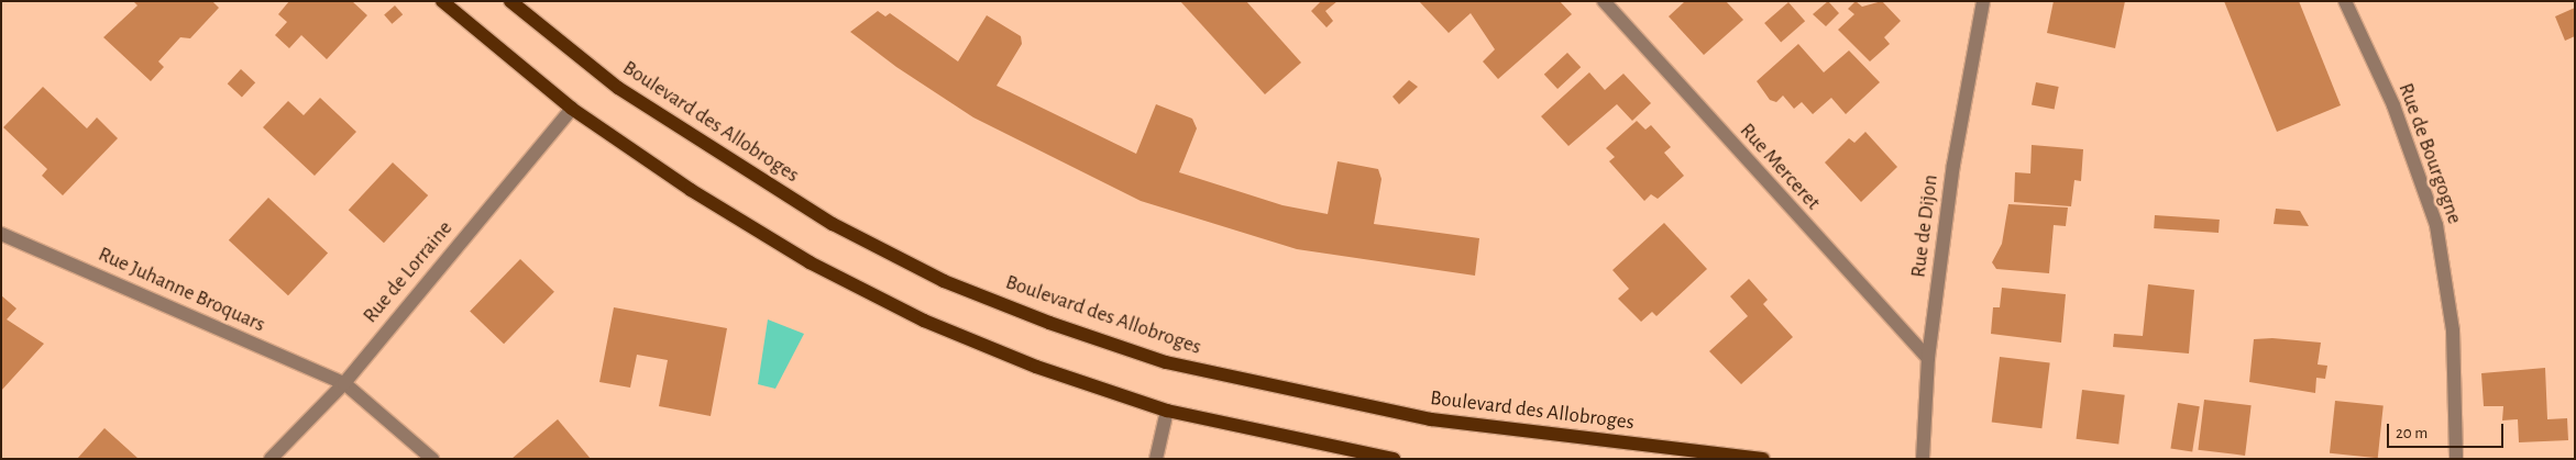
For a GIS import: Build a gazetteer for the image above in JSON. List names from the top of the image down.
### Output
{
  "streets": {
    "main road": ["Boulevard des Allobroges"],
    "street": [
      "Rue de Bourgogne",
      "Rue Merceret",
      "Rue de Dijon",
      "Rue de Lorraine",
      "Rue Juhanne Broquars"
    ]
  },
  "crossings": [
    ["Rue Merceret", "Rue de Dijon"],
    ["Rue de Lorraine", "Rue Juhanne Broquars"]
  ],
  "scale_bar": "20 m"
}
